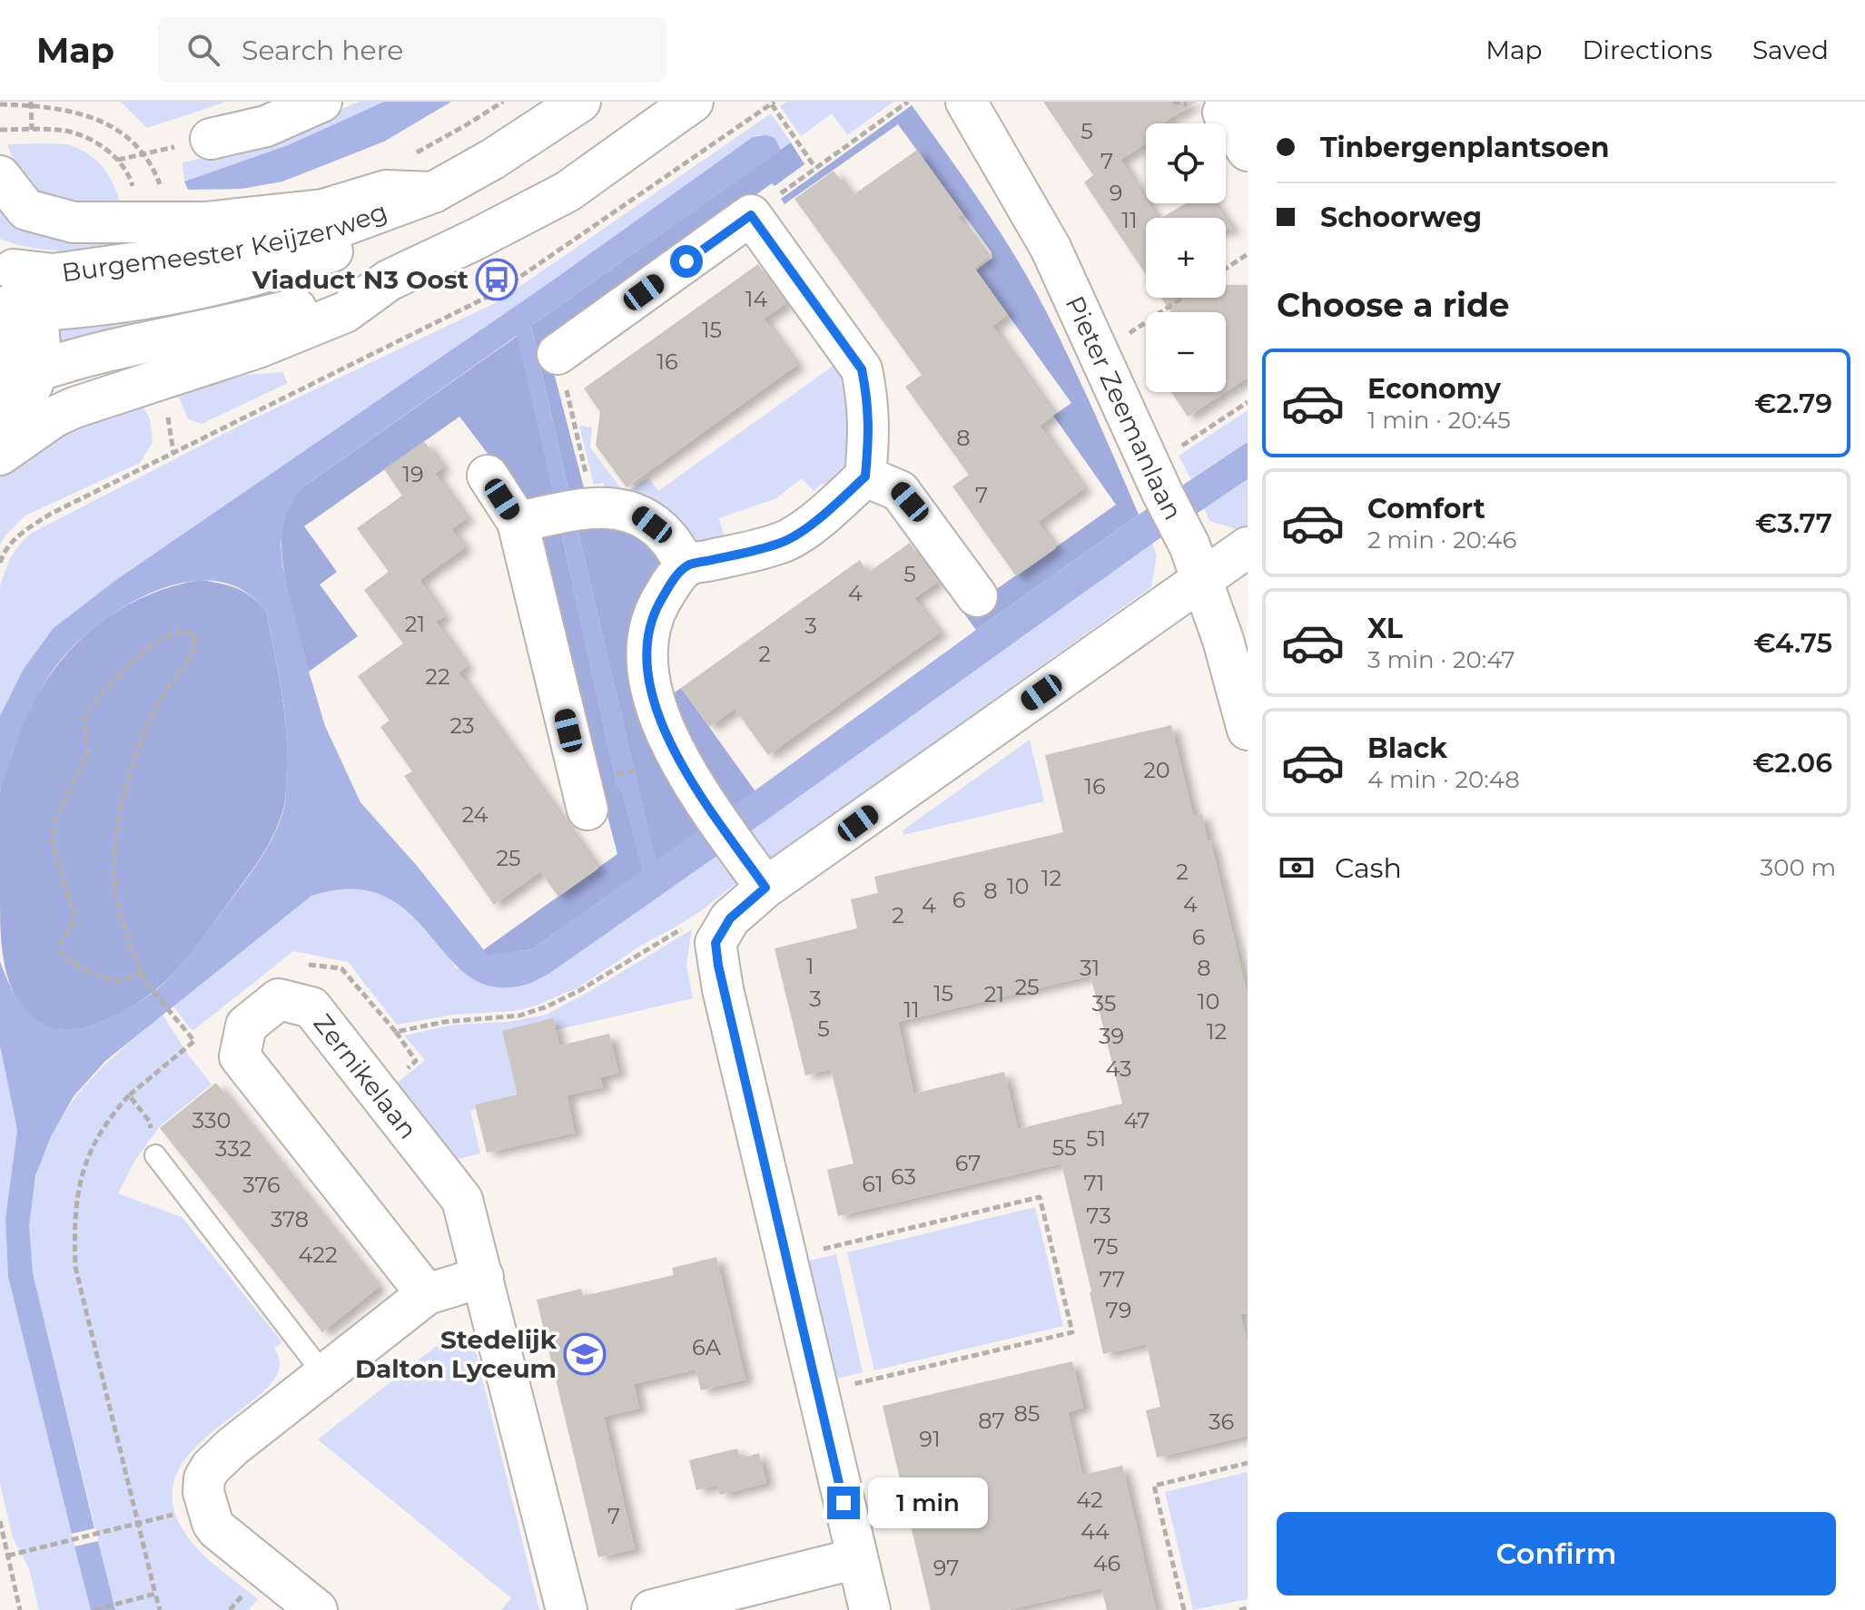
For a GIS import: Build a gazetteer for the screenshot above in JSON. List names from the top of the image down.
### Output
{
  "streets": {
    "street": ["Burgemeester Keijzerweg", "Pieter Zeemanlaan", "Zernikelaan"]
  },
  "places": {
    "bus stop": ["Viaduct N3 Oost"],
    "school or university": ["Stedelijk Dalton Lyceum"]
  },
  "house_numbers": [
    "5",
    "7",
    "9",
    "11",
    "14",
    "15",
    "16",
    "8",
    "19",
    "7",
    "5",
    "4",
    "21",
    "3",
    "2",
    "22",
    "23",
    "20",
    "16",
    "24",
    "25",
    "2",
    "12",
    "10",
    "8",
    "6",
    "4",
    "4",
    "2",
    "6",
    "1",
    "31",
    "8",
    "25",
    "15",
    "21",
    "3",
    "10",
    "35",
    "11",
    "5",
    "12",
    "39",
    "43",
    "330",
    "47",
    "51",
    "55",
    "332",
    "67",
    "63",
    "71",
    "61",
    "376",
    "73",
    "378",
    "75",
    "422",
    "77",
    "79",
    "6A",
    "85",
    "87",
    "36",
    "91",
    "42",
    "7",
    "44",
    "46",
    "97"
  ],
  "page": {
    "header": "Map",
    "search": "Search here",
    "nav": ["Map", "Directions", "Saved"],
    "banner": ["Tinbergenplantsoen", "Schoorweg"],
    "map_buttons": ["+", "−"],
    "heading": "Choose a ride",
    "list": [
      {
        "name": "Economy",
        "note": "1 min · 20:45",
        "value": "€2.79"
      },
      {
        "name": "Comfort",
        "note": "2 min · 20:46",
        "value": "€3.77"
      },
      {
        "name": "XL",
        "note": "3 min · 20:47",
        "value": "€4.75"
      },
      {
        "name": "Black",
        "note": "4 min · 20:48",
        "value": "€2.06"
      }
    ],
    "pay": ["Cash", "300 m"],
    "bubble": "1 min",
    "buttons": "Confirm"
  }
}
